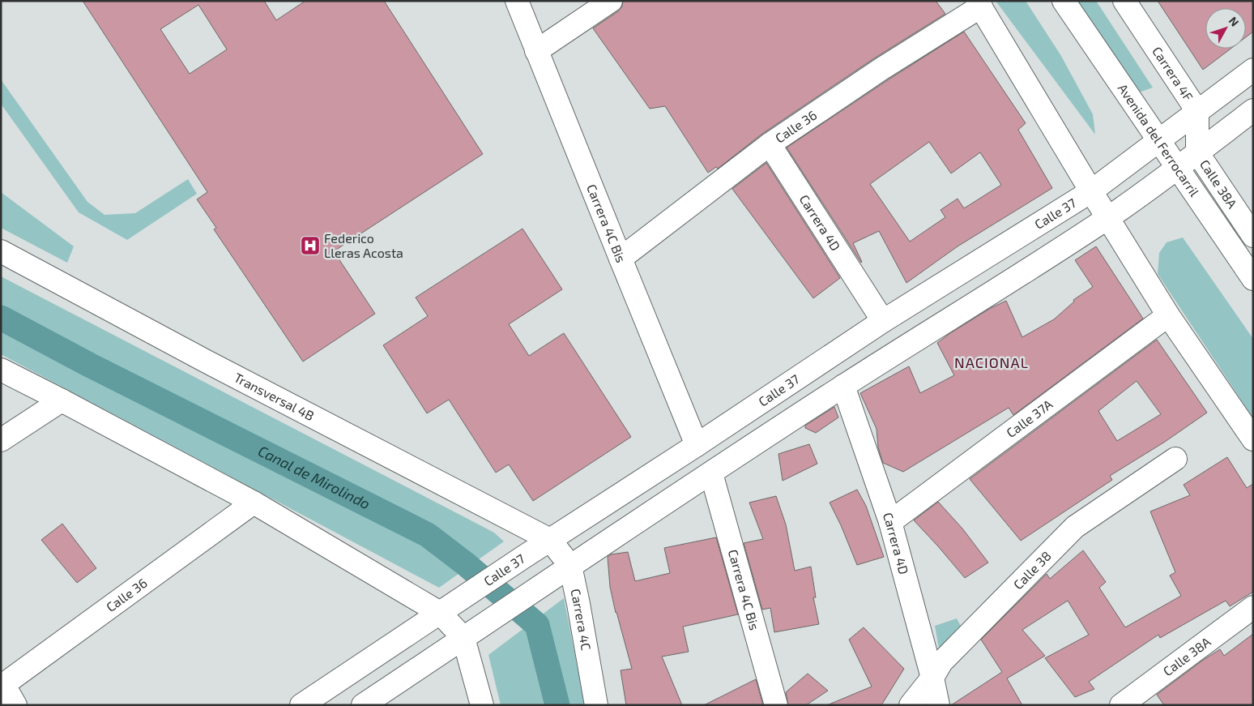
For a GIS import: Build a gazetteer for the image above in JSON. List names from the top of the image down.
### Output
{
  "streets": {
    "street": [
      "Carrera 4F",
      "Calle 36",
      "Avenida del Ferrocarril",
      "Calle 38A",
      "Calle 37",
      "Carrera 4D",
      "Carrera 4C Bis",
      "Transversal 4B",
      "Calle 37A",
      "Calle 38",
      "Carrera 4C"
    ]
  },
  "crossings": [
    ["Carrera 4F", "Calle 38A"],
    ["Carrera 4F", "Calle 37"],
    ["Calle 36", "Carrera 4D"],
    ["Calle 36", "Carrera 4C Bis"],
    ["Avenida del Ferrocarril", "Calle 37"],
    ["Calle 37", "Carrera 4D"],
    ["Calle 37", "Carrera 4C Bis"],
    ["Calle 37", "Transversal 4B"],
    ["Calle 37", "Carrera 4C"],
    ["Carrera 4D", "Calle 37A"],
    ["Carrera 4D", "Calle 38"],
    ["Transversal 4B", "Carrera 4C"]
  ],
  "districts": ["NACIONAL"],
  "water": ["Canal de Mirolindo"],
  "places": {
    "hospital": ["Federico Lleras Acosta"]
  },
  "north": "top right"
}
